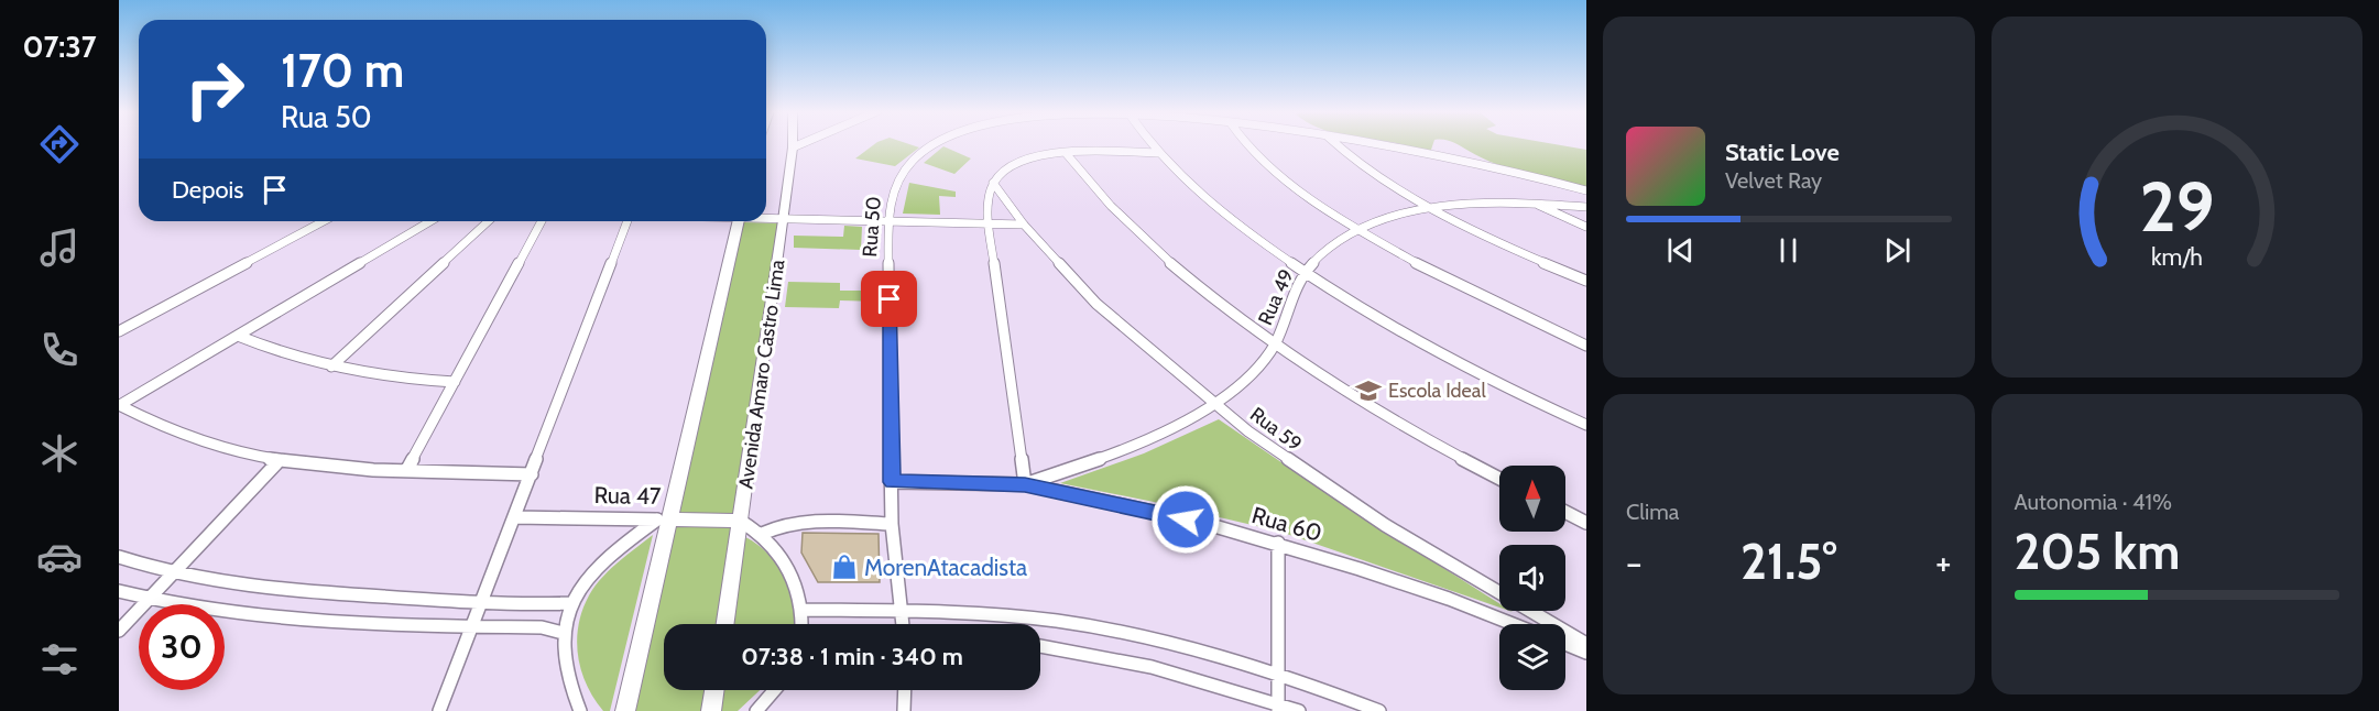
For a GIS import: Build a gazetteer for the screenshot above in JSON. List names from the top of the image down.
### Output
{
  "streets": {
    "street": [
      "Rua 50",
      "Rua 49",
      "Avenida Amaro Castro Lima",
      "Rua 59",
      "Rua 47",
      "Rua 60"
    ]
  },
  "crossings": [
    ["Rua 50", "Rua 60"],
    ["Rua 49", "Rua 59"],
    ["Rua 49", "Rua 60"],
    ["Avenida Amaro Castro Lima", "Rua 47"]
  ],
  "places": {
    "school or university": ["Escola Ideal"],
    "shop": ["MorenAtacadista"]
  },
  "north": "top",
  "page": {
    "tabs": "07:37",
    "turn": ["170 m", "Rua 50"],
    "song": ["Static Love", "Velvet Ray"],
    "then": "Depois",
    "tile": [
      "Clima",
      ["Autonomia · 41%", "205 km"]
    ],
    "heat": ["−", "21.5°", "+"],
    "limit": "30",
    "trip": "07:38 · 1 min · 340 m",
    "gauge": ["29", "km/h"]
  }
}
